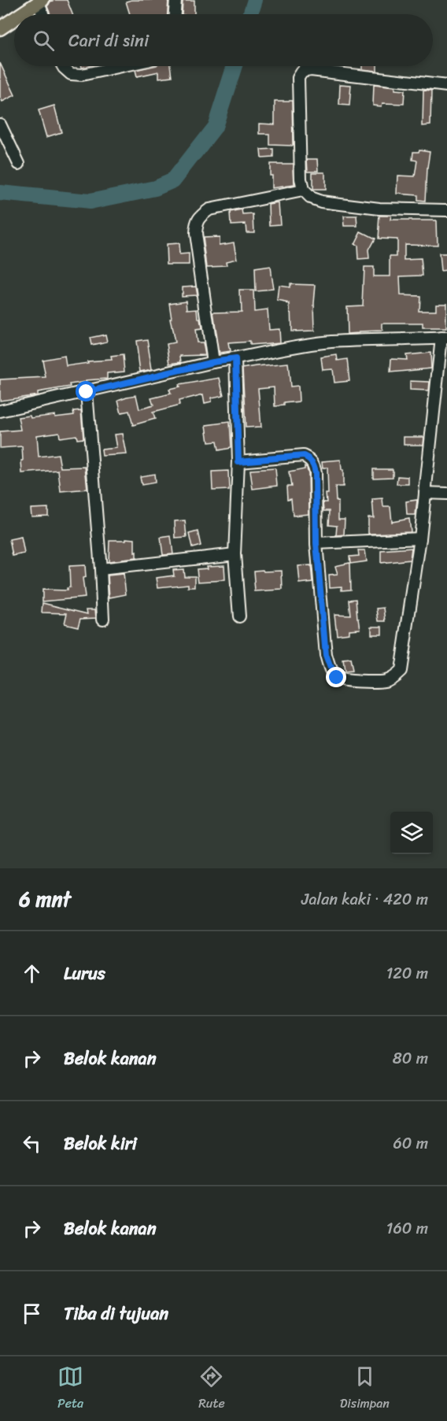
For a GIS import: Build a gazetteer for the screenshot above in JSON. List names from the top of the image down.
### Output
{
  "page": {
    "search": "Cari di sini",
    "heading": ["6 mnt", "Jalan kaki · 420 m"],
    "list": [
      ["Lurus", "120 m"],
      ["Belok kanan", "80 m"],
      ["Belok kiri", "60 m"],
      ["Belok kanan", "160 m"],
      "Tiba di tujuan"
    ],
    "nav": ["Peta", "Rute", "Disimpan"]
  }
}
